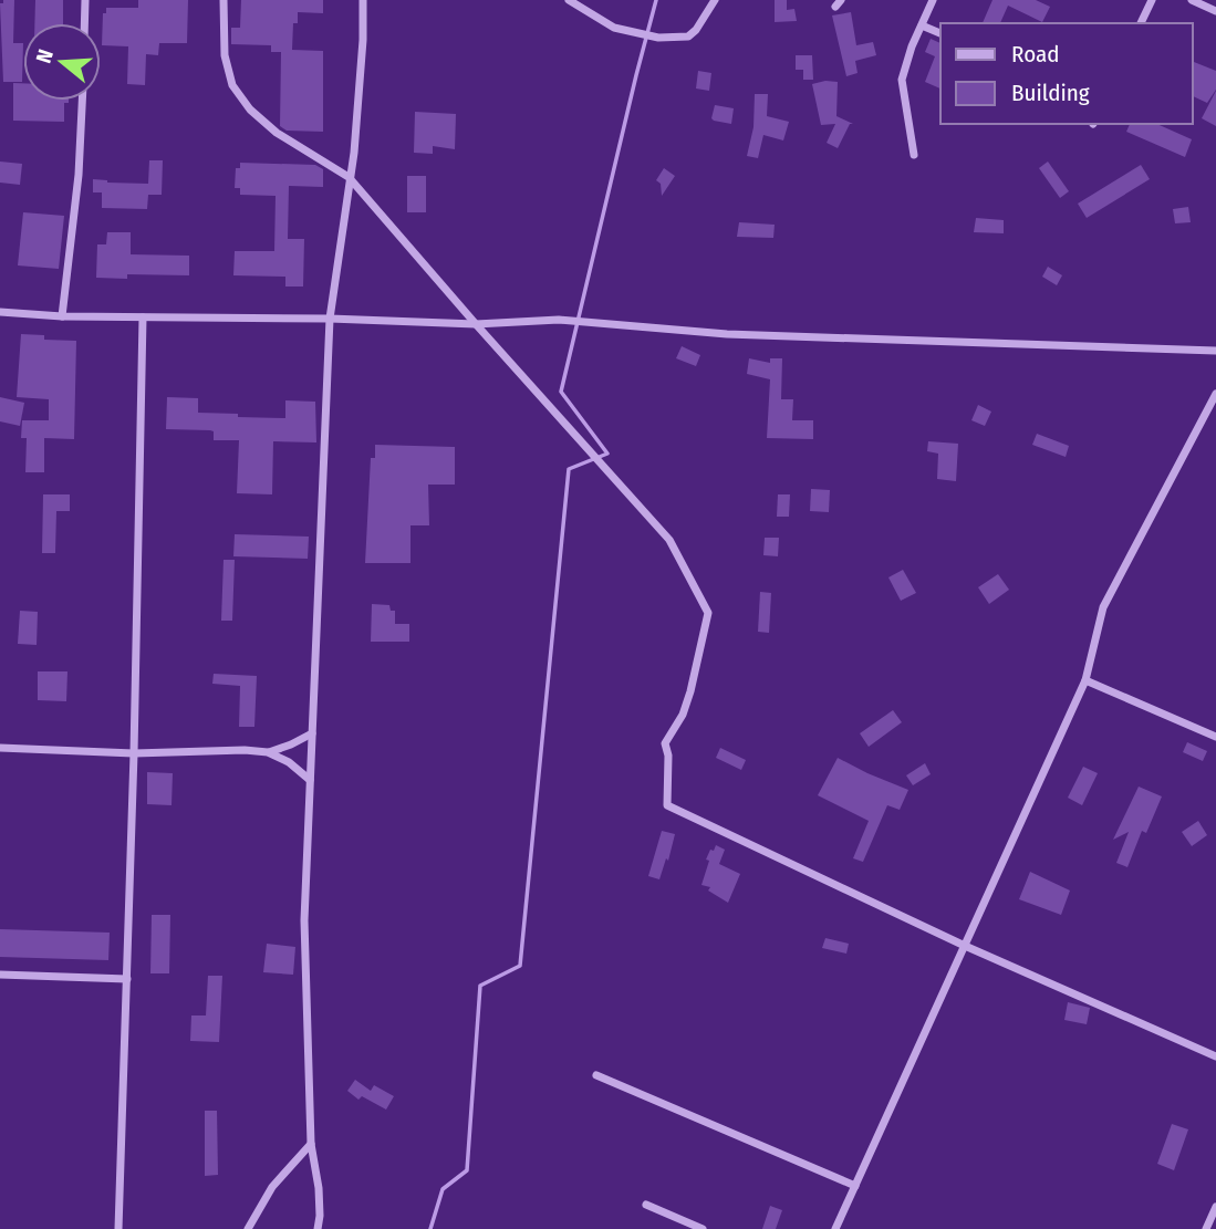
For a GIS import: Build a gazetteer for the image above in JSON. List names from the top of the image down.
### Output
{
  "legend": ["Road", "Building"],
  "north": "left"
}
